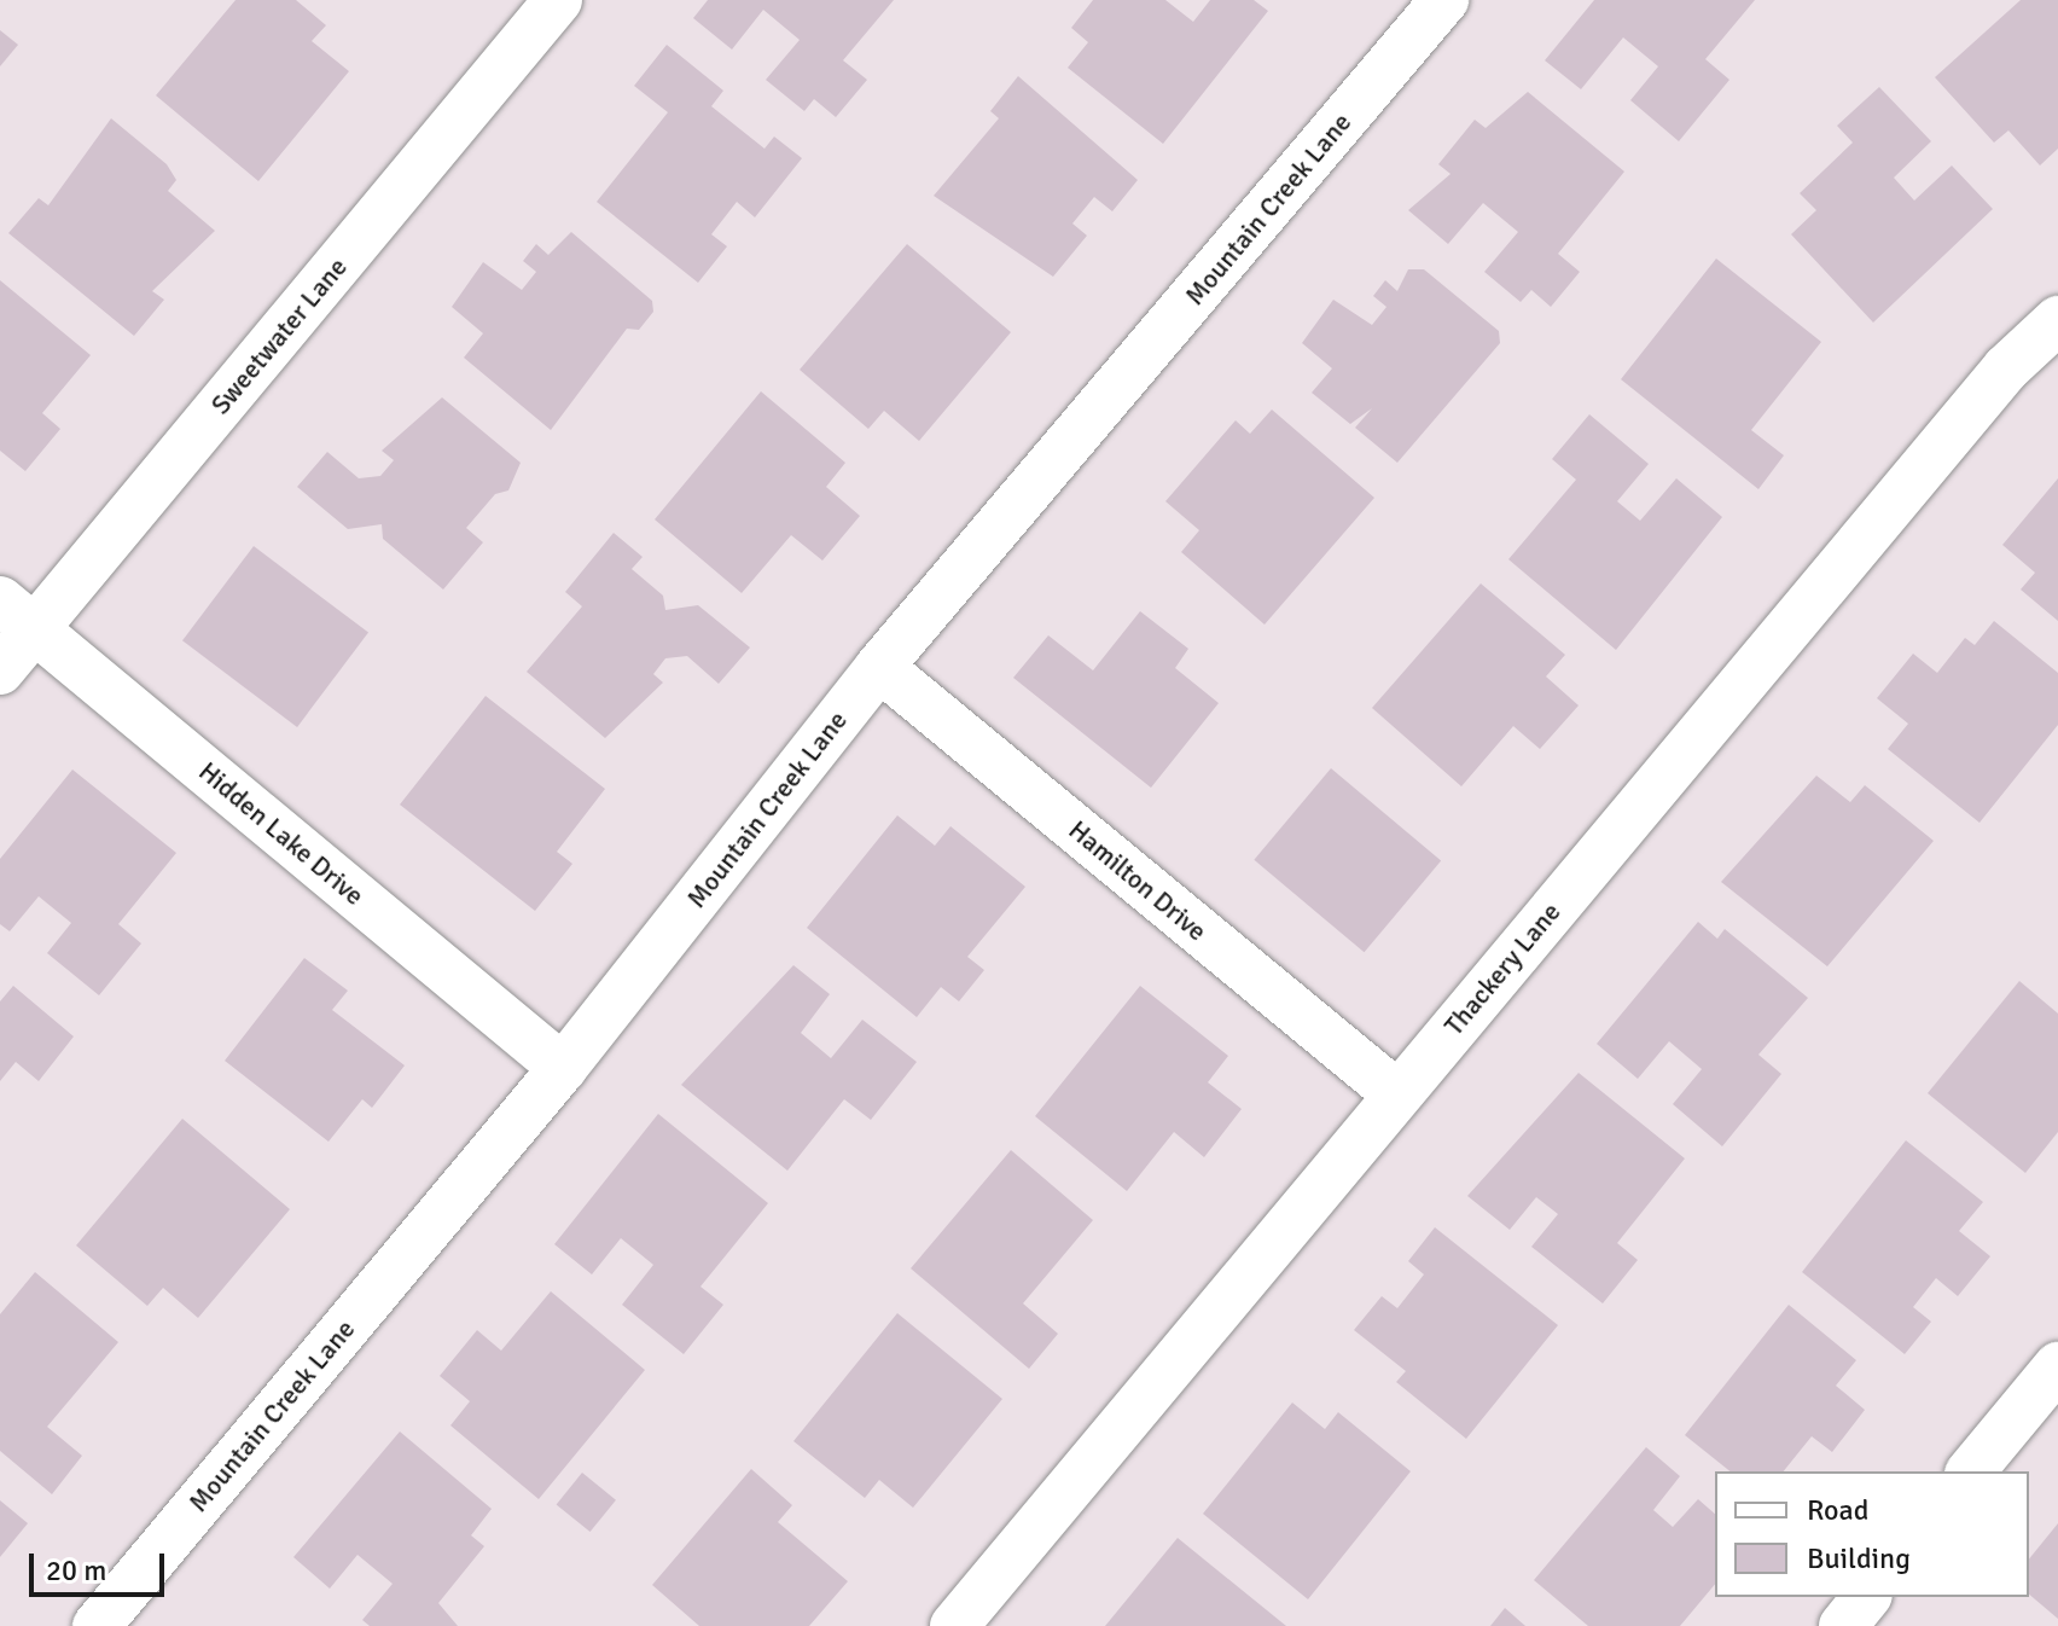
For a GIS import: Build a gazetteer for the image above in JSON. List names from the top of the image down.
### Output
{
  "streets": {
    "street": [
      "Mountain Creek Lane",
      "Sweetwater Lane",
      "Hidden Lake Drive",
      "Hamilton Drive",
      "Thackery Lane"
    ]
  },
  "crossings": [
    ["Mountain Creek Lane", "Hidden Lake Drive"],
    ["Mountain Creek Lane", "Hamilton Drive"],
    ["Sweetwater Lane", "Hidden Lake Drive"],
    ["Hamilton Drive", "Thackery Lane"]
  ],
  "legend": ["Road", "Building"],
  "scale_bar": "20 m"
}
